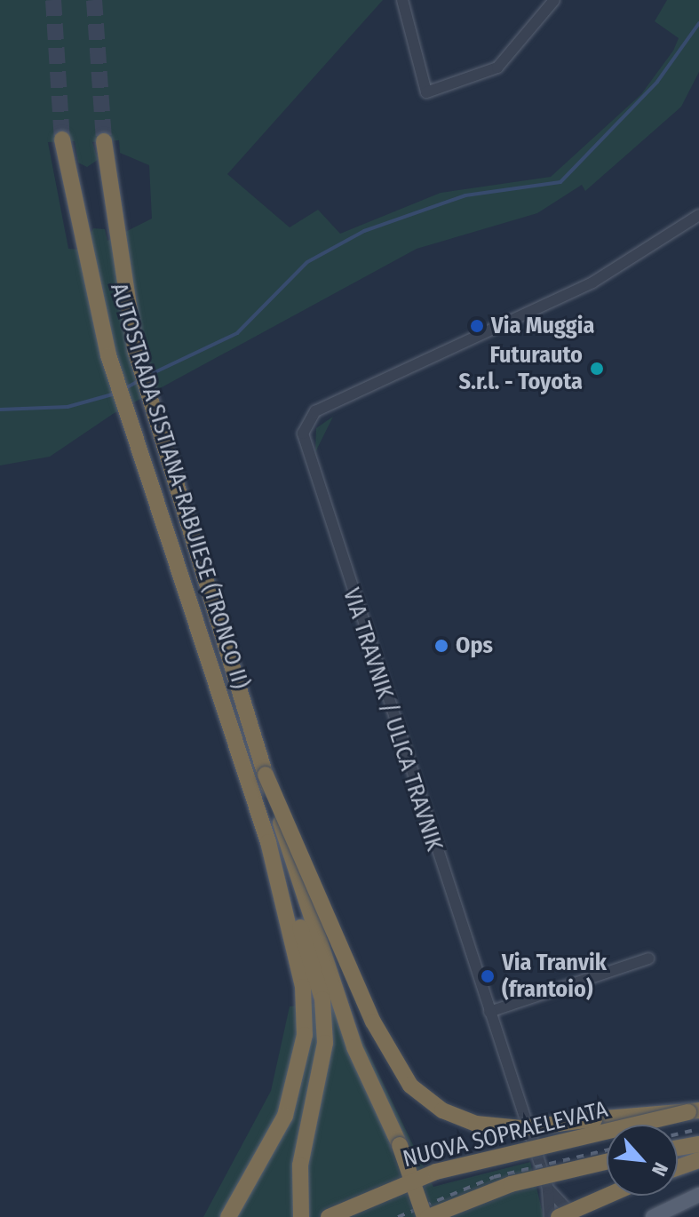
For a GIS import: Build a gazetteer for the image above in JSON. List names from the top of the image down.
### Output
{
  "streets": {
    "highway": ["AUTOSTRADA SISTIANA-RABUIESE (TRONCO II)", "NUOVA SOPRAELEVATA"],
    "street": ["VIA TRAVNIK / ULICA TRAVNIK"]
  },
  "places": [
    "Via Muggia",
    "Futurauto S.r.l. - Toyota",
    "Ops",
    "Via Tranvik (frantoio)"
  ],
  "north": "bottom right"
}
